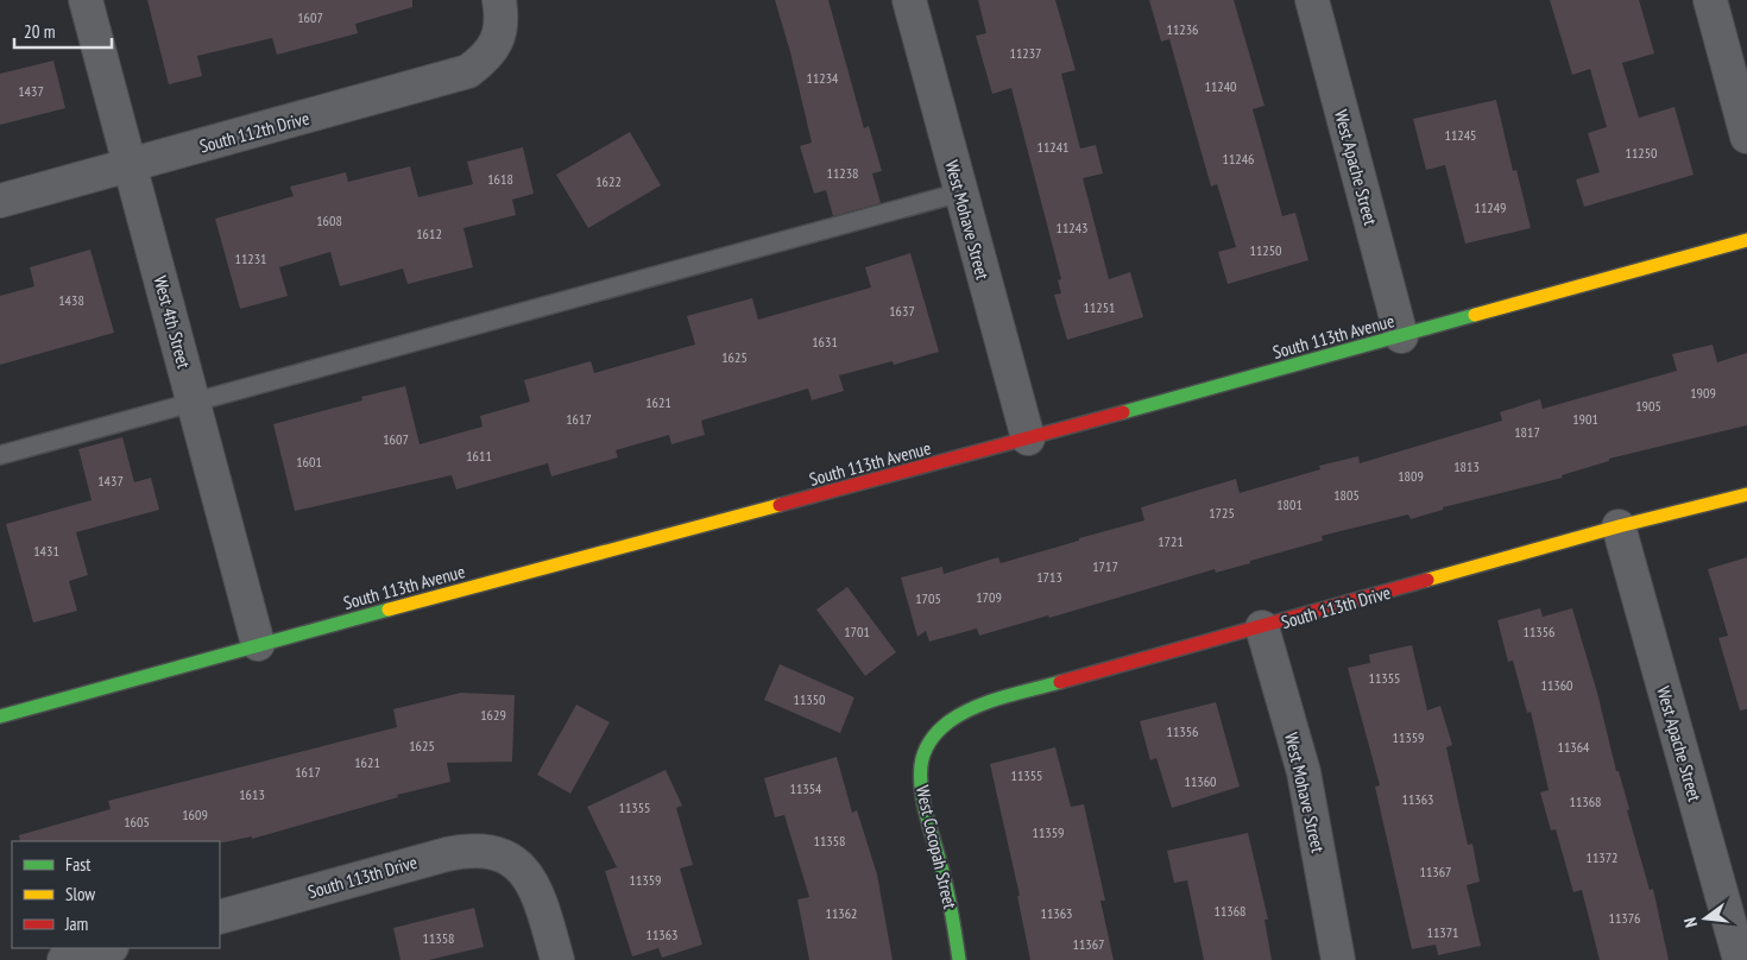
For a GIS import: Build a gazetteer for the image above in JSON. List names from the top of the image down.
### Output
{
  "streets": {
    "street": [
      "South 112th Drive",
      "West Apache Street",
      "West Mohave Street",
      "West 4th Street",
      "South 113th Avenue",
      "South 113th Drive",
      "West Cocopah Street"
    ]
  },
  "crossings": [
    ["South 112th Drive", "West 4th Street"],
    ["West Apache Street", "South 113th Avenue"],
    ["West Apache Street", "South 113th Drive"],
    ["West Mohave Street", "South 113th Avenue"],
    ["West Mohave Street", "South 113th Drive"],
    ["West 4th Street", "South 113th Avenue"],
    ["South 113th Drive", "West Cocopah Street"]
  ],
  "house_numbers": [
    "1607",
    "11236",
    "11237",
    "11234",
    "11240",
    "1437",
    "11245",
    "11241",
    "11250",
    "11246",
    "11238",
    "1618",
    "1622",
    "11249",
    "1608",
    "11243",
    "1612",
    "11250",
    "11231",
    "1438",
    "11251",
    "1637",
    "1631",
    "1625",
    "1909",
    "1621",
    "1905",
    "1617",
    "1901",
    "1817",
    "1607",
    "1611",
    "1601",
    "1813",
    "1809",
    "1437",
    "1805",
    "1801",
    "1725",
    "1721",
    "1431",
    "1717",
    "1713",
    "1709",
    "1705",
    "1701",
    "11356",
    "11355",
    "11360",
    "11350",
    "1629",
    "11356",
    "11359",
    "1625",
    "11364",
    "1621",
    "1617",
    "11355",
    "11360",
    "11354",
    "1613",
    "11363",
    "11368",
    "11355",
    "1609",
    "1605",
    "11359",
    "11358",
    "11372",
    "11367",
    "11359",
    "11368",
    "11362",
    "11363",
    "11376",
    "11371",
    "11363",
    "11358",
    "11367"
  ],
  "legend": ["Fast", "Slow", "Jam"],
  "scale_bar": "20 m",
  "north": "left"
}
